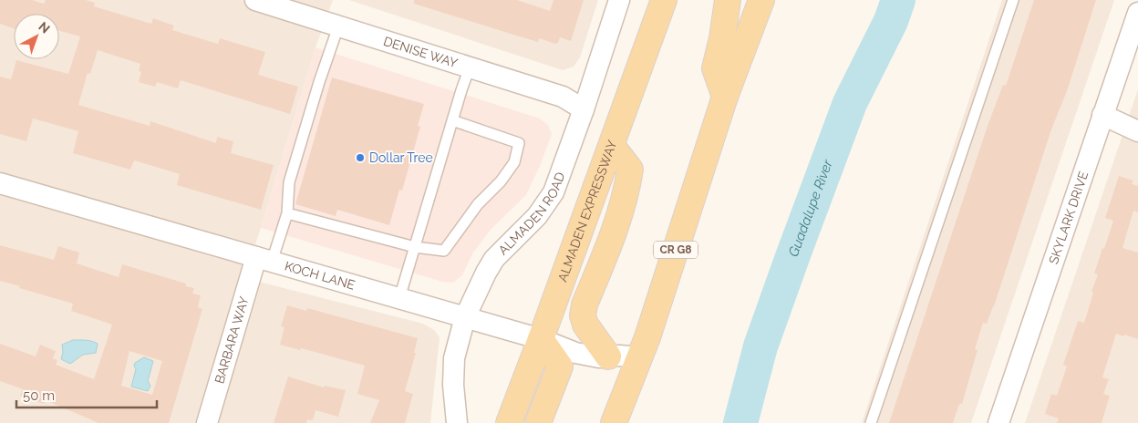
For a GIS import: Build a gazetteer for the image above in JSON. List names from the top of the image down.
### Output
{
  "streets": {
    "main road": ["ALMADEN EXPRESSWAY", "CR G8"],
    "street": [
      "DENISE WAY",
      "ALMADEN ROAD",
      "SKYLARK DRIVE",
      "KOCH LANE",
      "BARBARA WAY"
    ]
  },
  "crossings": [
    ["DENISE WAY", "ALMADEN ROAD"],
    ["ALMADEN ROAD", "KOCH LANE"],
    ["ALMADEN EXPRESSWAY", "KOCH LANE"],
    ["CR G8", "KOCH LANE"],
    ["KOCH LANE", "BARBARA WAY"]
  ],
  "water": ["Guadalupe River"],
  "places": ["Dollar Tree"],
  "scale_bar": "50 m",
  "north": "top right"
}
